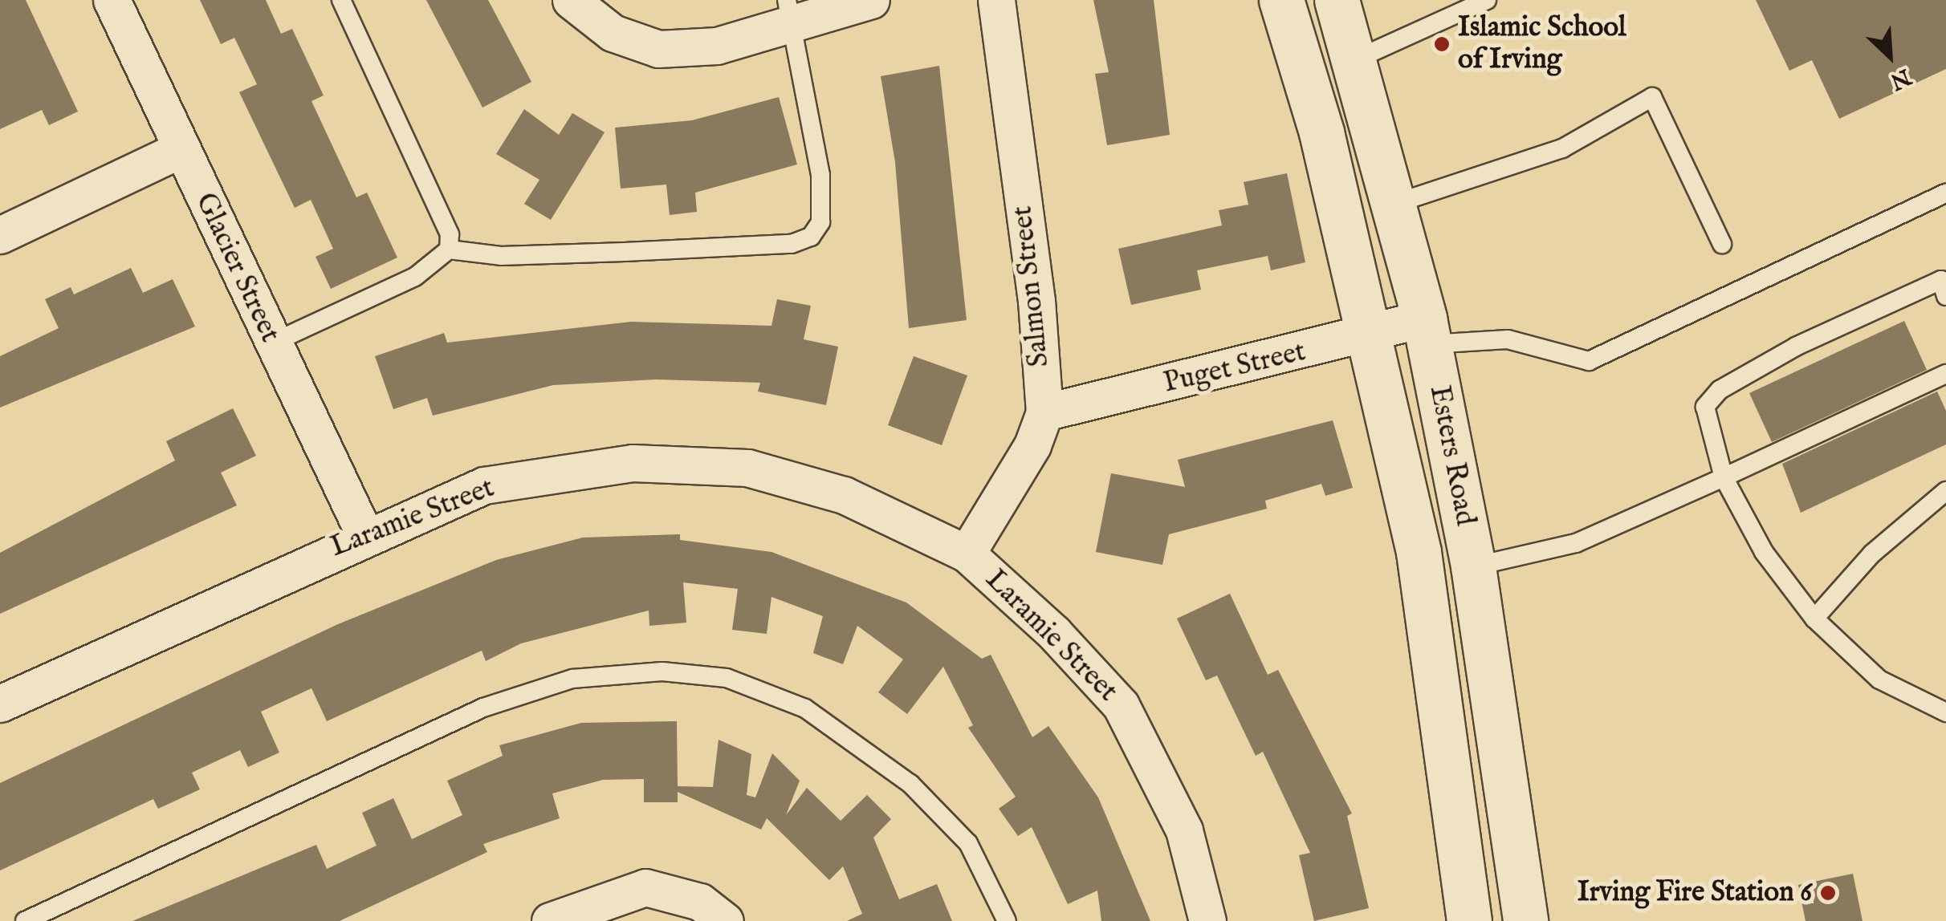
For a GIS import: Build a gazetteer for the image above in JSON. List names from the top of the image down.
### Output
{
  "streets": {
    "main road": ["Esters Road"],
    "street": [
      "Glacier Street",
      "Salmon Street",
      "Puget Street",
      "Laramie Street"
    ]
  },
  "crossings": [
    ["Glacier Street", "Laramie Street"],
    ["Salmon Street", "Puget Street"],
    ["Puget Street", "Esters Road"]
  ],
  "places": ["Islamic School of Irving", "Irving Fire Station 6"],
  "north": "bottom right"
}
